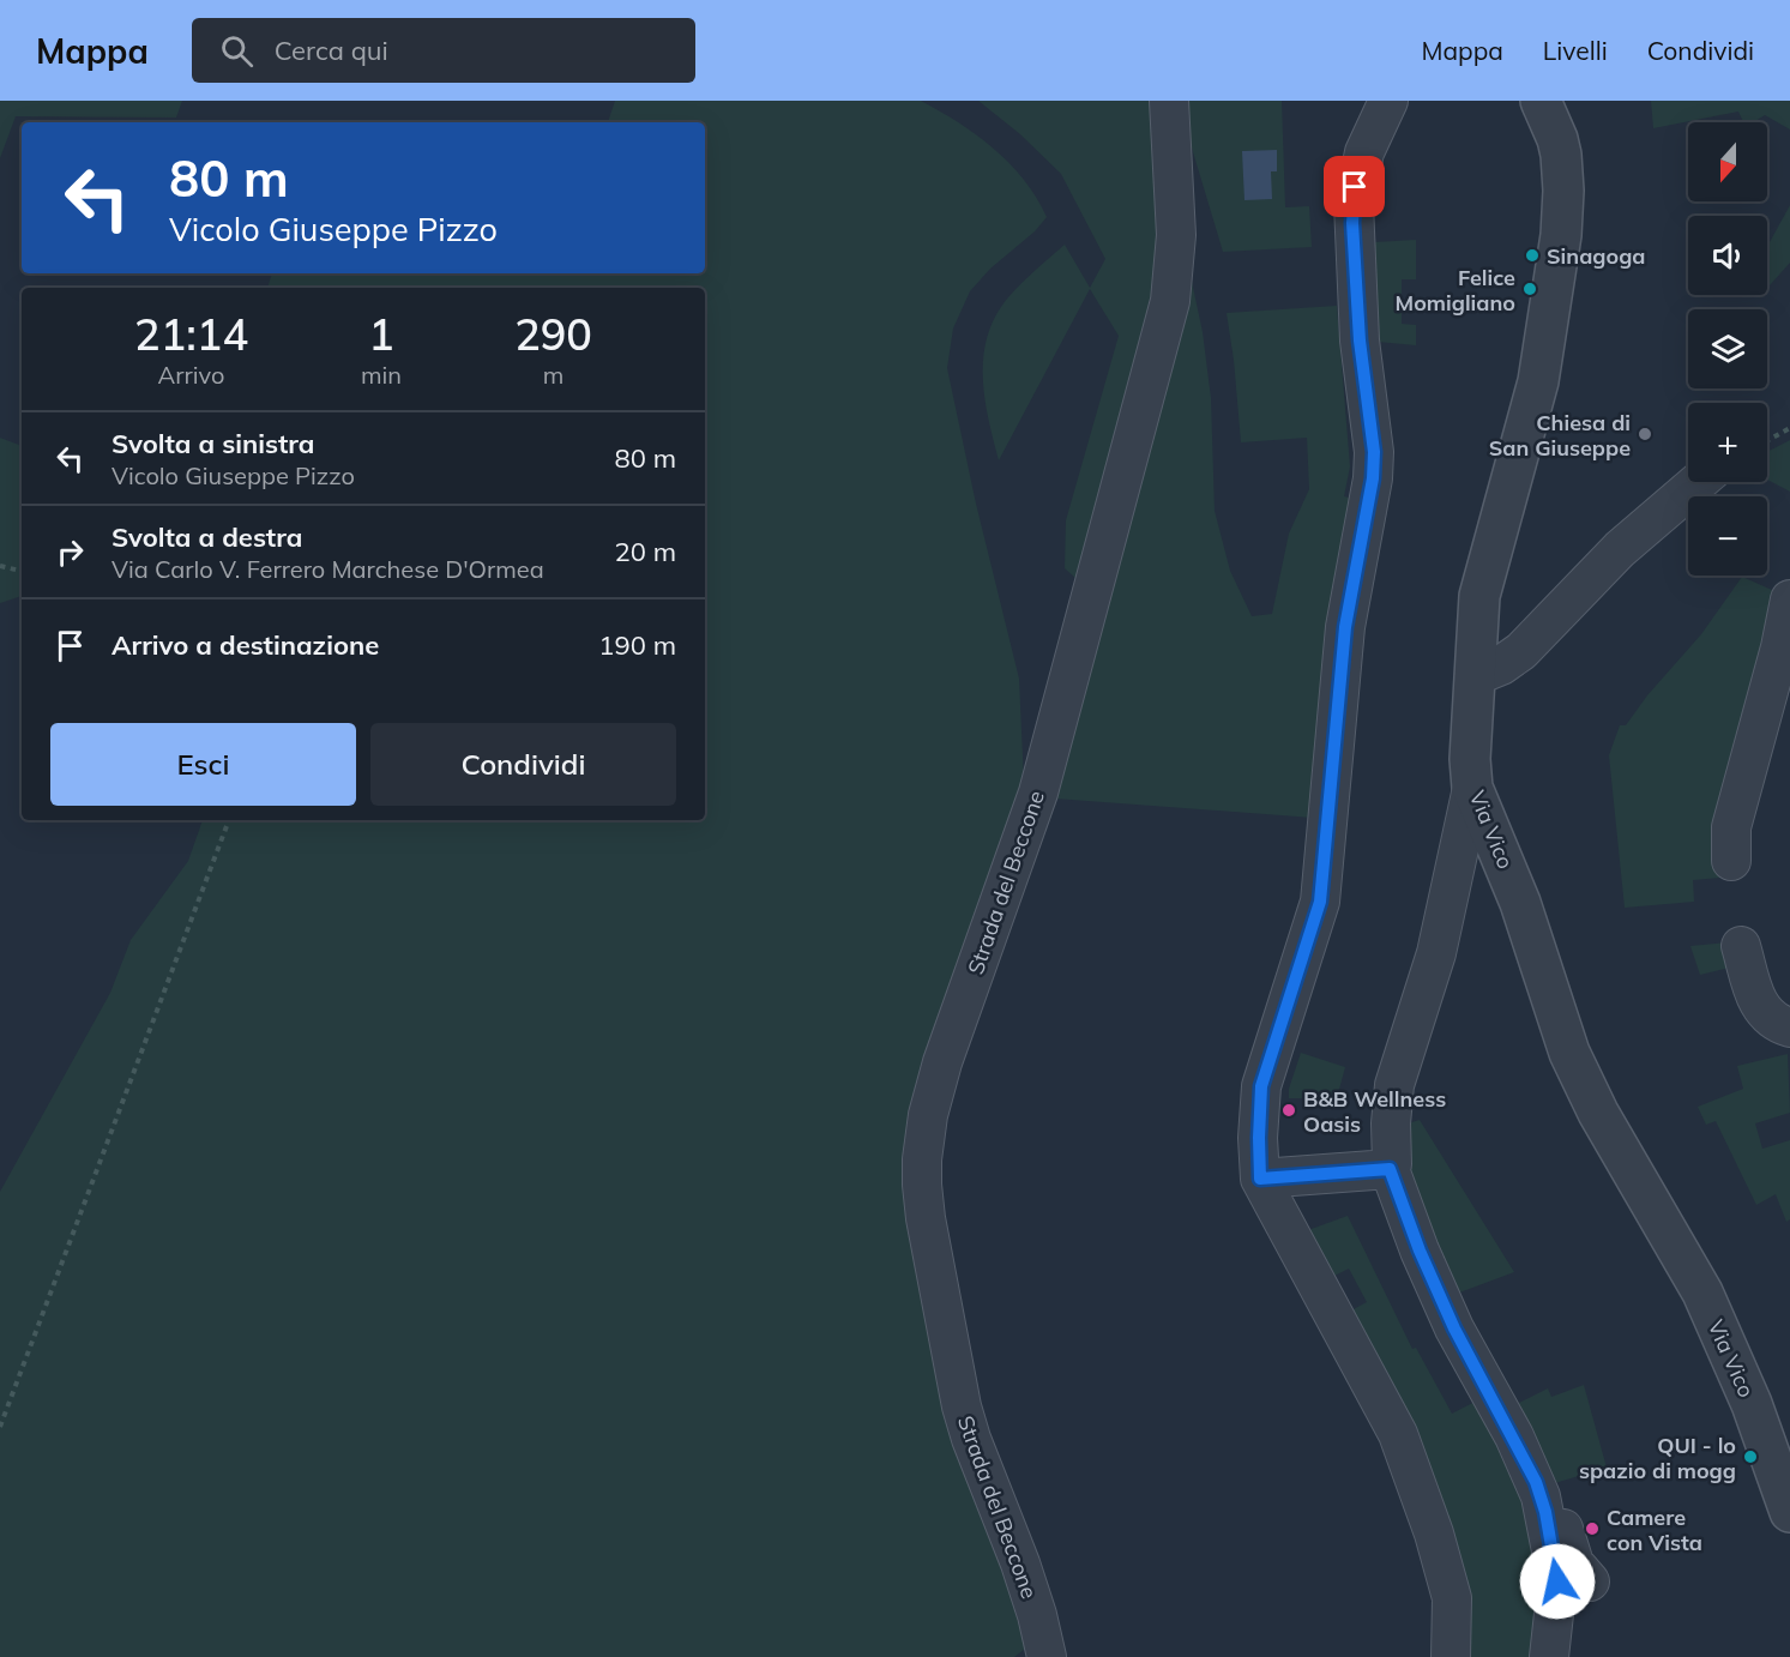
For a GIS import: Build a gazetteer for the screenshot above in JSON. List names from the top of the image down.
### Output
{
  "streets": {
    "street": ["Via Vico", "Strada del Beccone"]
  },
  "places": [
    "Sinagoga",
    "Felice Momigliano",
    "Chiesa di San Giuseppe",
    "B&B Wellness Oasis",
    "QUI - lo spazio di mogg",
    "Camere con Vista"
  ],
  "north": "bottom",
  "page": {
    "header": "Mappa",
    "search": "Cerca qui",
    "nav": ["Mappa", "Livelli", "Condividi"],
    "map_buttons": ["+", "−"],
    "turn": ["80 m", "Vicolo Giuseppe Pizzo"],
    "eta": [
      "21:14",
      "Arrivo",
      "1",
      "min",
      "290",
      "m"
    ],
    "list": [
      {
        "name": "Svolta a sinistra",
        "note": "Vicolo Giuseppe Pizzo",
        "value": "80 m"
      },
      {
        "name": "Svolta a destra",
        "note": "Via Carlo V. Ferrero Marchese D'Ormea",
        "value": "20 m"
      },
      {
        "name": "Arrivo a destinazione",
        "value": "190 m"
      }
    ],
    "buttons": ["Esci", "Condividi"]
  }
}
